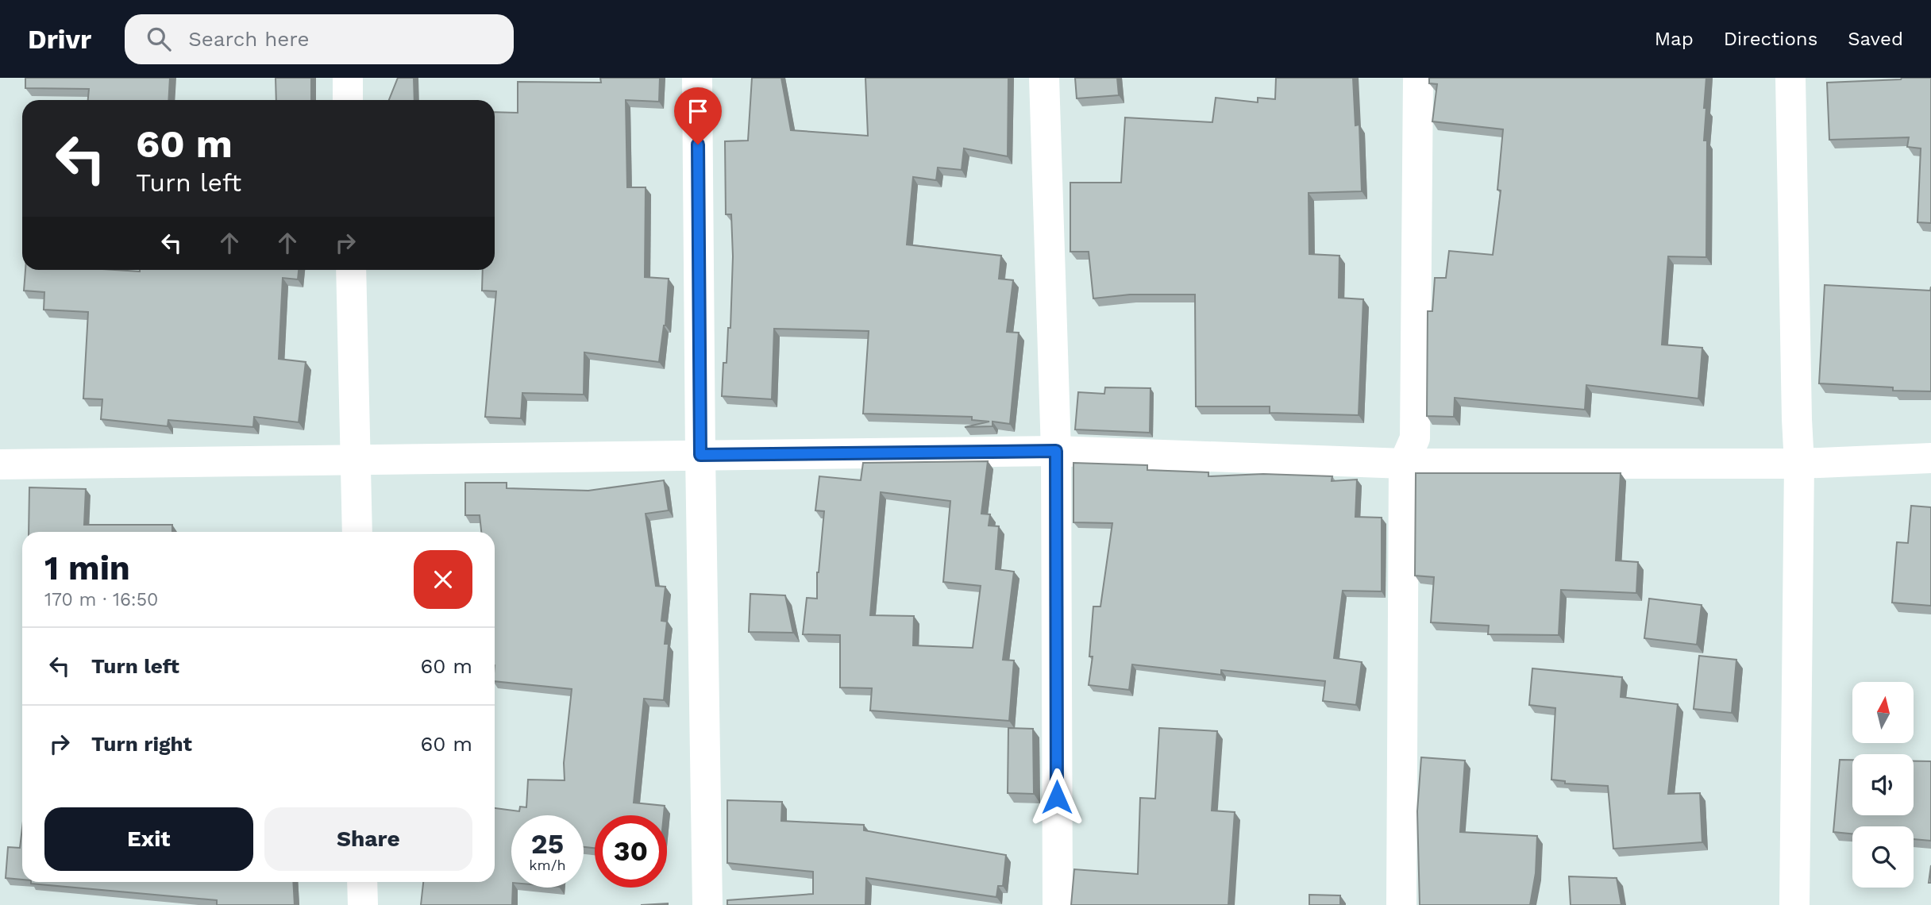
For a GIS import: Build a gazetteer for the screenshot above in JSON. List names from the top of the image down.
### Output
{
  "north": "top",
  "page": {
    "header": "Drivr",
    "search": "Search here",
    "nav": ["Map", "Directions", "Saved"],
    "turn": ["60 m", "Turn left"],
    "heading": ["1 min", "170 m · 16:50"],
    "list": [
      {
        "name": "Turn left",
        "value": "60 m"
      },
      {
        "name": "Turn right",
        "value": "60 m"
      }
    ],
    "buttons": ["Exit", "Share"],
    "speed": "25 km/h",
    "limit": "30"
  }
}
